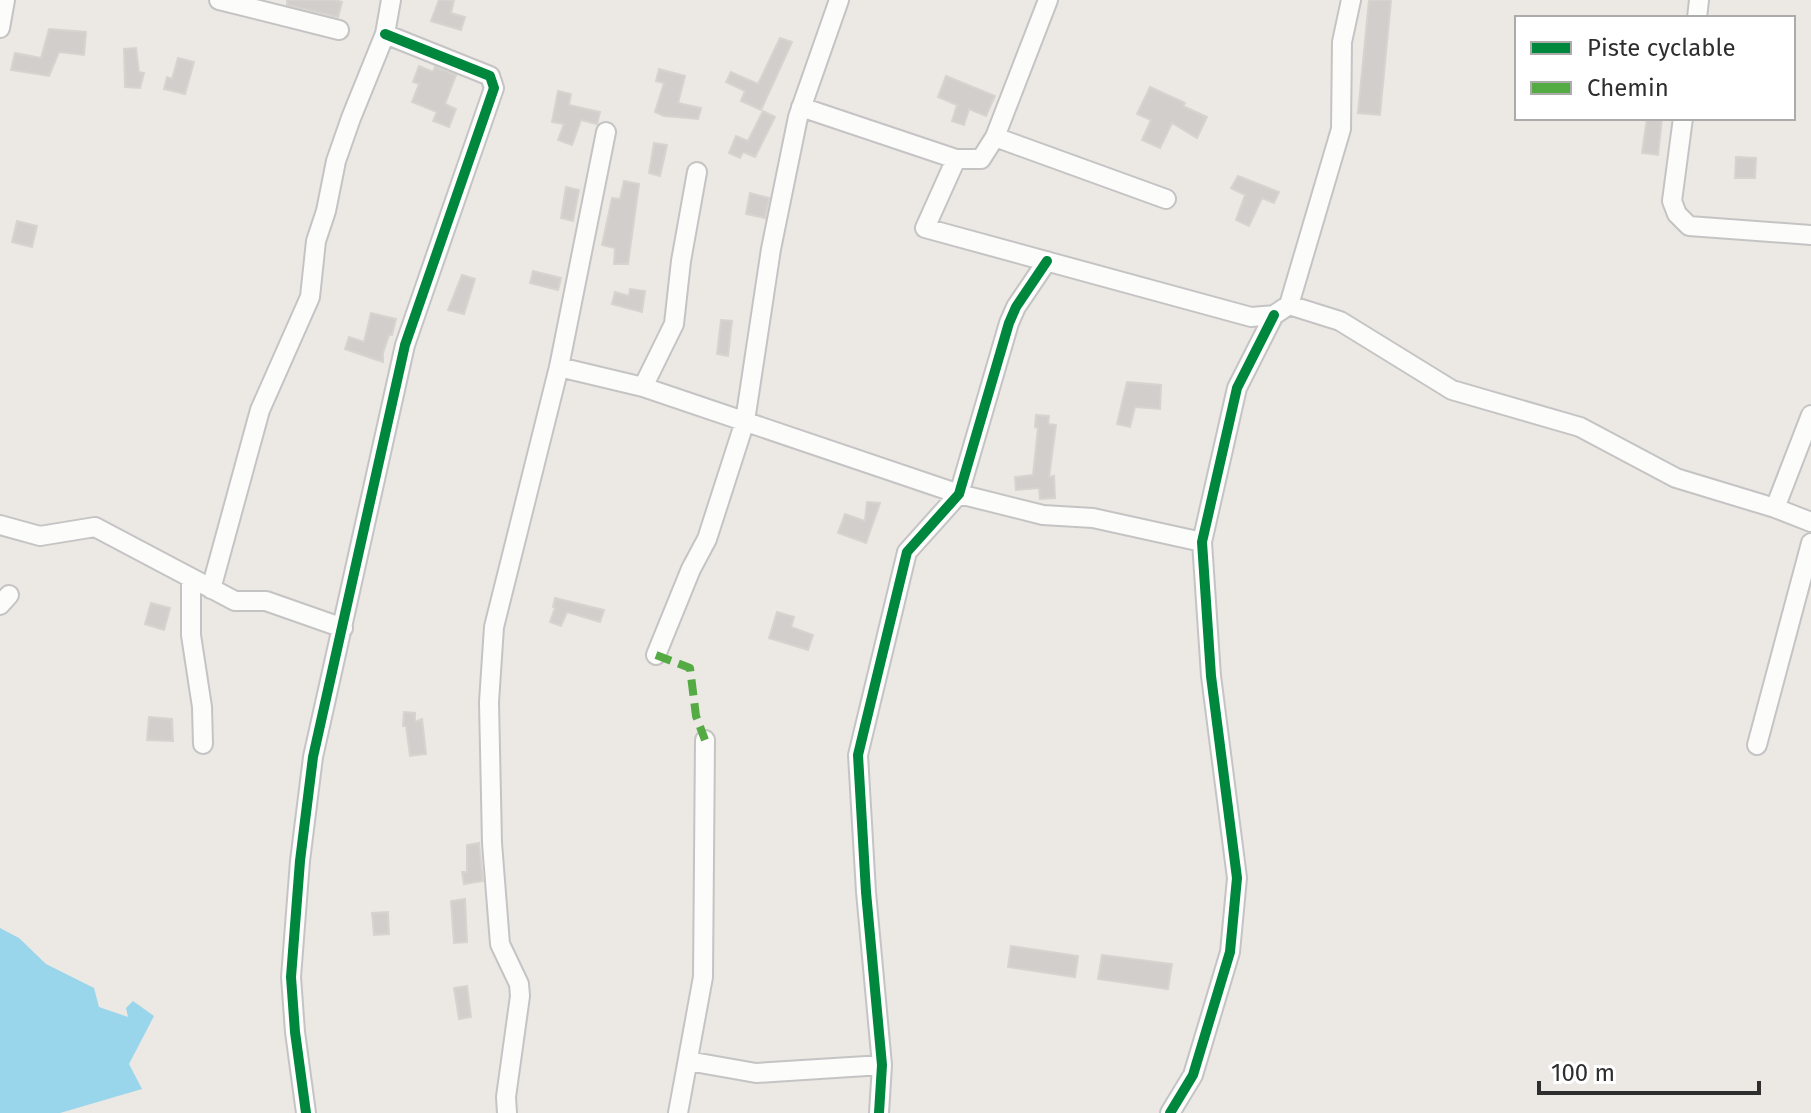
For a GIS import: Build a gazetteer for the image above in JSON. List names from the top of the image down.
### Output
{
  "legend": ["Piste cyclable", "Chemin"],
  "scale_bar": "100 m"
}
